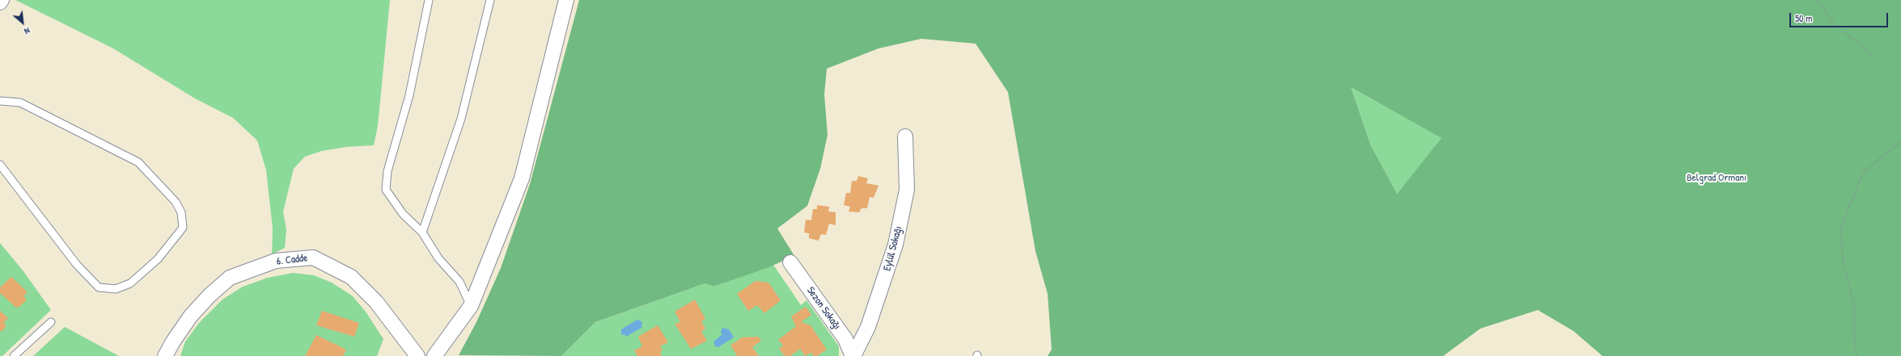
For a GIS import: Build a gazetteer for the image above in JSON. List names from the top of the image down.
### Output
{
  "streets": {
    "street": ["Eylül Sokağı", "6. Cadde", "Sezon Sokağı"]
  },
  "crossings": [
    ["Eylül Sokağı", "Sezon Sokağı"]
  ],
  "parks": ["Belgrad Ormanı"],
  "scale_bar": "50 m",
  "north": "bottom right"
}
